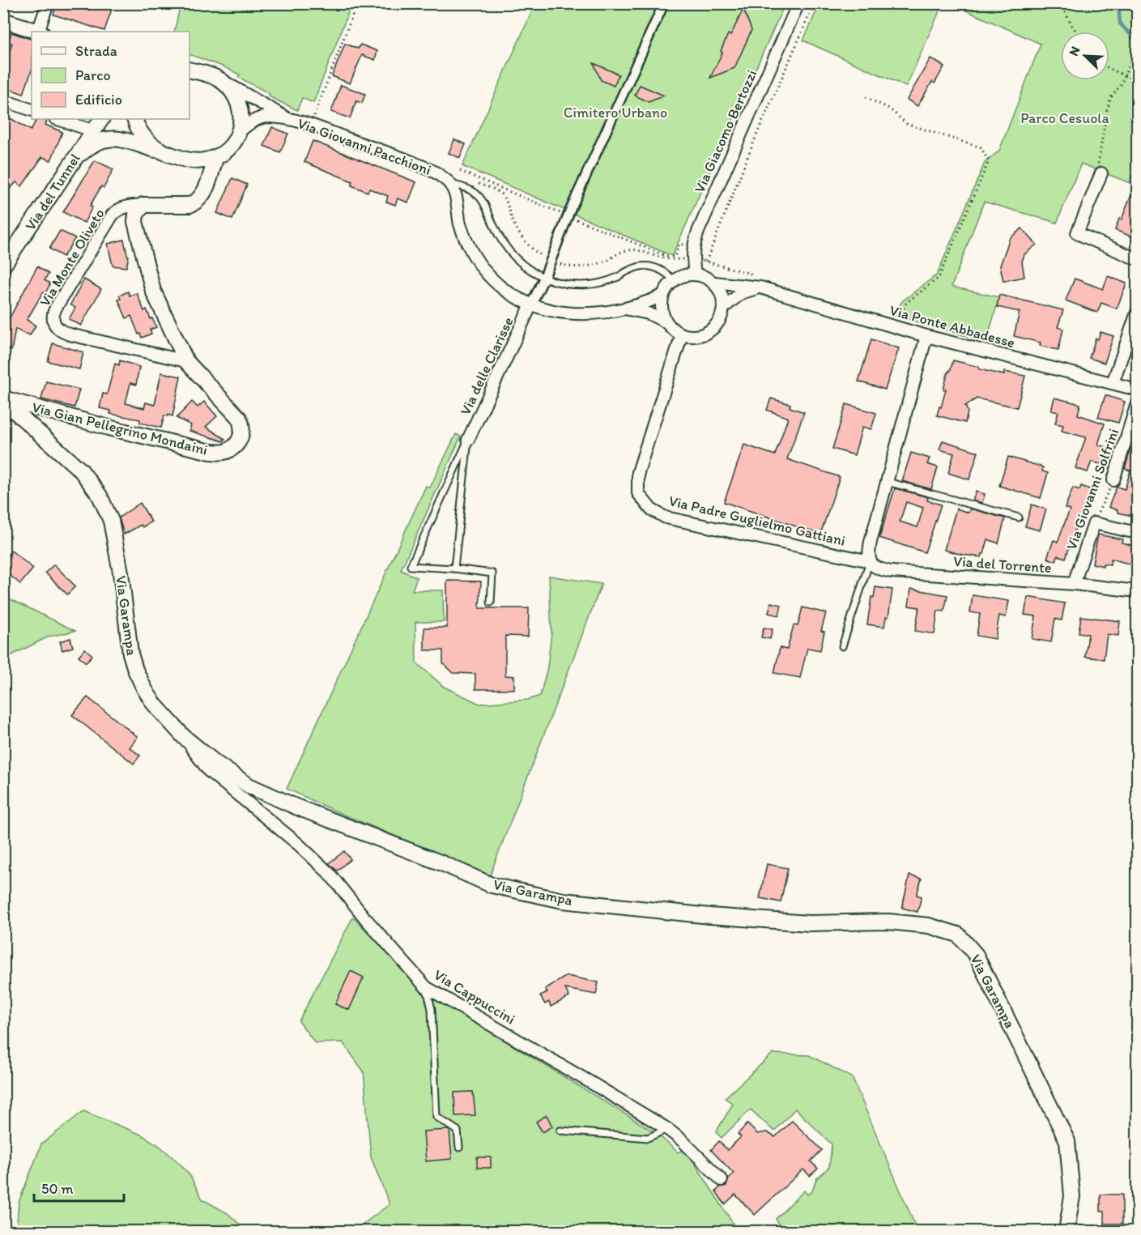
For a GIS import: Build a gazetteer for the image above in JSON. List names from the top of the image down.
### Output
{
  "streets": {
    "street": [
      "Via Giacomo Bertozzi",
      "Via Giovanni Pacchioni",
      "Via del Tunnel",
      "Via Monte Oliveto",
      "Via Ponte Abbadesse",
      "Via delle Clarisse",
      "Via Gian Pellegrino Mondaini",
      "Via Giovanni Solfrini",
      "Via Padre Guglielmo Gattiani",
      "Via del Torrente",
      "Via Garampa",
      "Via Cappuccini"
    ]
  },
  "crossings": [
    ["Via Giacomo Bertozzi", "Via Ponte Abbadesse"],
    ["Via Giacomo Bertozzi", "Via Padre Guglielmo Gattiani"],
    ["Via Monte Oliveto", "Via Gian Pellegrino Mondaini"],
    ["Via Ponte Abbadesse", "Via Padre Guglielmo Gattiani"],
    ["Via Gian Pellegrino Mondaini", "Via Garampa"],
    ["Via Giovanni Solfrini", "Via del Torrente"],
    ["Via Padre Guglielmo Gattiani", "Via del Torrente"],
    ["Via Garampa", "Via Cappuccini"]
  ],
  "parks": ["Cimitero Urbano", "Parco Cesuola"],
  "legend": ["Strada", "Parco", "Edificio"],
  "scale_bar": "50 m",
  "north": "top left"
}
